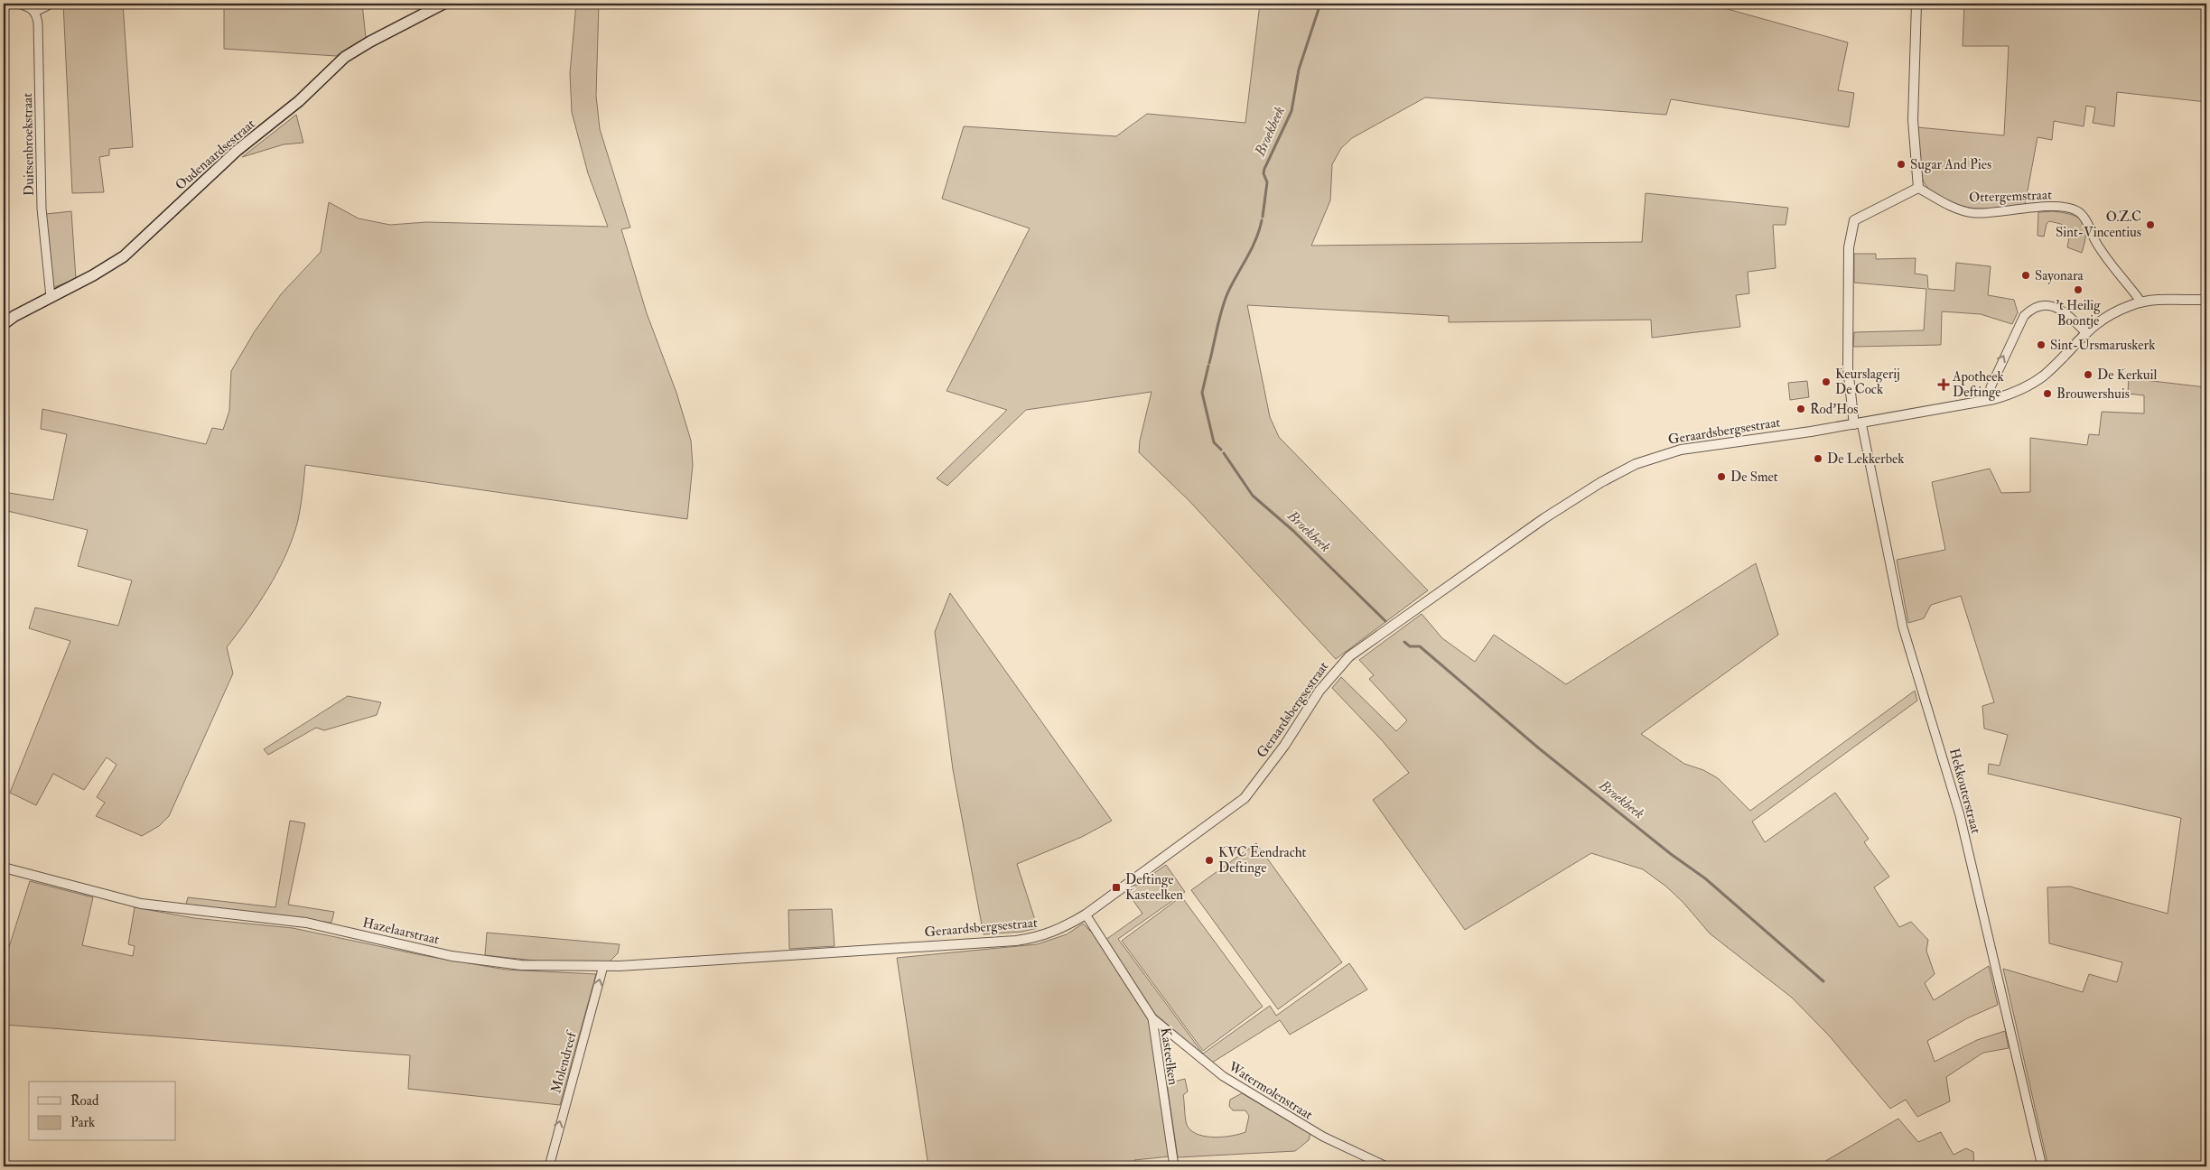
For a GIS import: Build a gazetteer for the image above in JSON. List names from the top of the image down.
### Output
{
  "streets": {
    "main road": ["Oudenaardsestraat"],
    "street": [
      "Duitsenbroekstraat",
      "Ottergemstraat",
      "Geraardsbergsestraat",
      "Hekkouterstraat",
      "Hazelaarstraat",
      "Kasteelken",
      "Molendreef",
      "Watermolenstraat"
    ]
  },
  "crossings": [
    ["Duitsenbroekstraat", "Oudenaardsestraat"],
    ["Ottergemstraat", "Geraardsbergsestraat"],
    ["Geraardsbergsestraat", "Hekkouterstraat"],
    ["Geraardsbergsestraat", "Hazelaarstraat"],
    ["Geraardsbergsestraat", "Kasteelken"],
    ["Hazelaarstraat", "Molendreef"],
    ["Kasteelken", "Watermolenstraat"]
  ],
  "one_way": ["Molendreef"],
  "water": ["Broekbeek"],
  "places": {
    "other": [
      "Sugar And Pies",
      "O.Z.C Sint-Vincentius",
      "Sayonara",
      "'t Heilig Boontje",
      "Sint-Ursmaruskerk",
      "De Kerkuil",
      "Keurslagerij De Cock",
      "Brouwershuis",
      "Rod'Hos",
      "De Lekkerbek",
      "De Smet",
      "KVC Eendracht Deftinge"
    ],
    "health": ["Apotheek Deftinge"],
    "transit": ["Deftinge Kasteelken"]
  },
  "legend": ["Road", "Park"]
}
